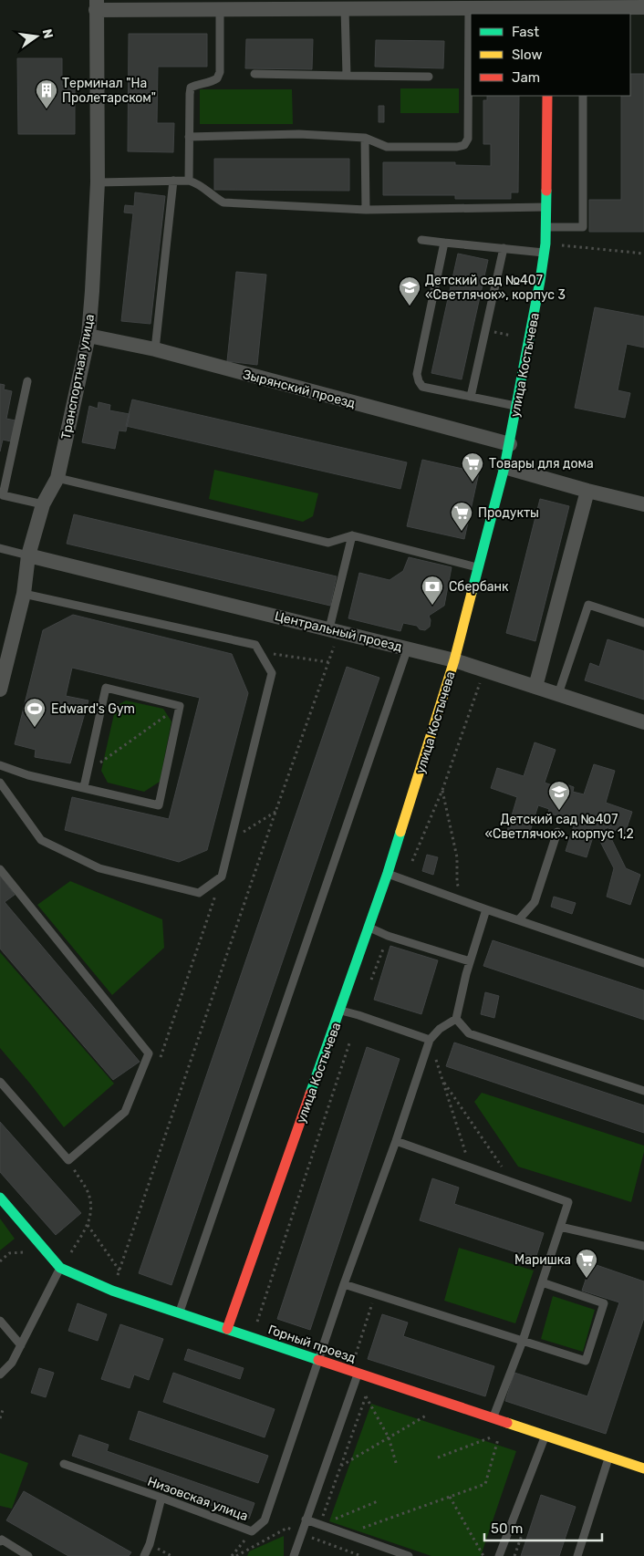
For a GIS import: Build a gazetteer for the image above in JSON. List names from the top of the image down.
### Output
{
  "streets": {
    "street": [
      "улица Костычева",
      "Транспортная улица",
      "Зырянский проезд",
      "Центральный проезд",
      "Горный проезд"
    ],
    "lane": ["Низовская улица"]
  },
  "crossings": [
    ["улица Костычева", "Зырянский проезд"],
    ["улица Костычева", "Центральный проезд"],
    ["улица Костычева", "Горный проезд"],
    ["Транспортная улица", "Зырянский проезд"],
    ["Транспортная улица", "Центральный проезд"],
    ["Горный проезд", "Низовская улица"]
  ],
  "places": {
    "building": ["Терминал \"На Пролетарском\""],
    "school or university": ["Детский сад №407 «Светлячок», корпус 3", "Детский сад №407 «Светлячок», корпус 1,2"],
    "supermarket": ["Товары для дома", "Продукты", "Маришка"],
    "bank": ["Сбербанк"],
    "sports": ["Edward's Gym"]
  },
  "legend": ["Fast", "Slow", "Jam"],
  "scale_bar": "50 m",
  "north": "right"
}
